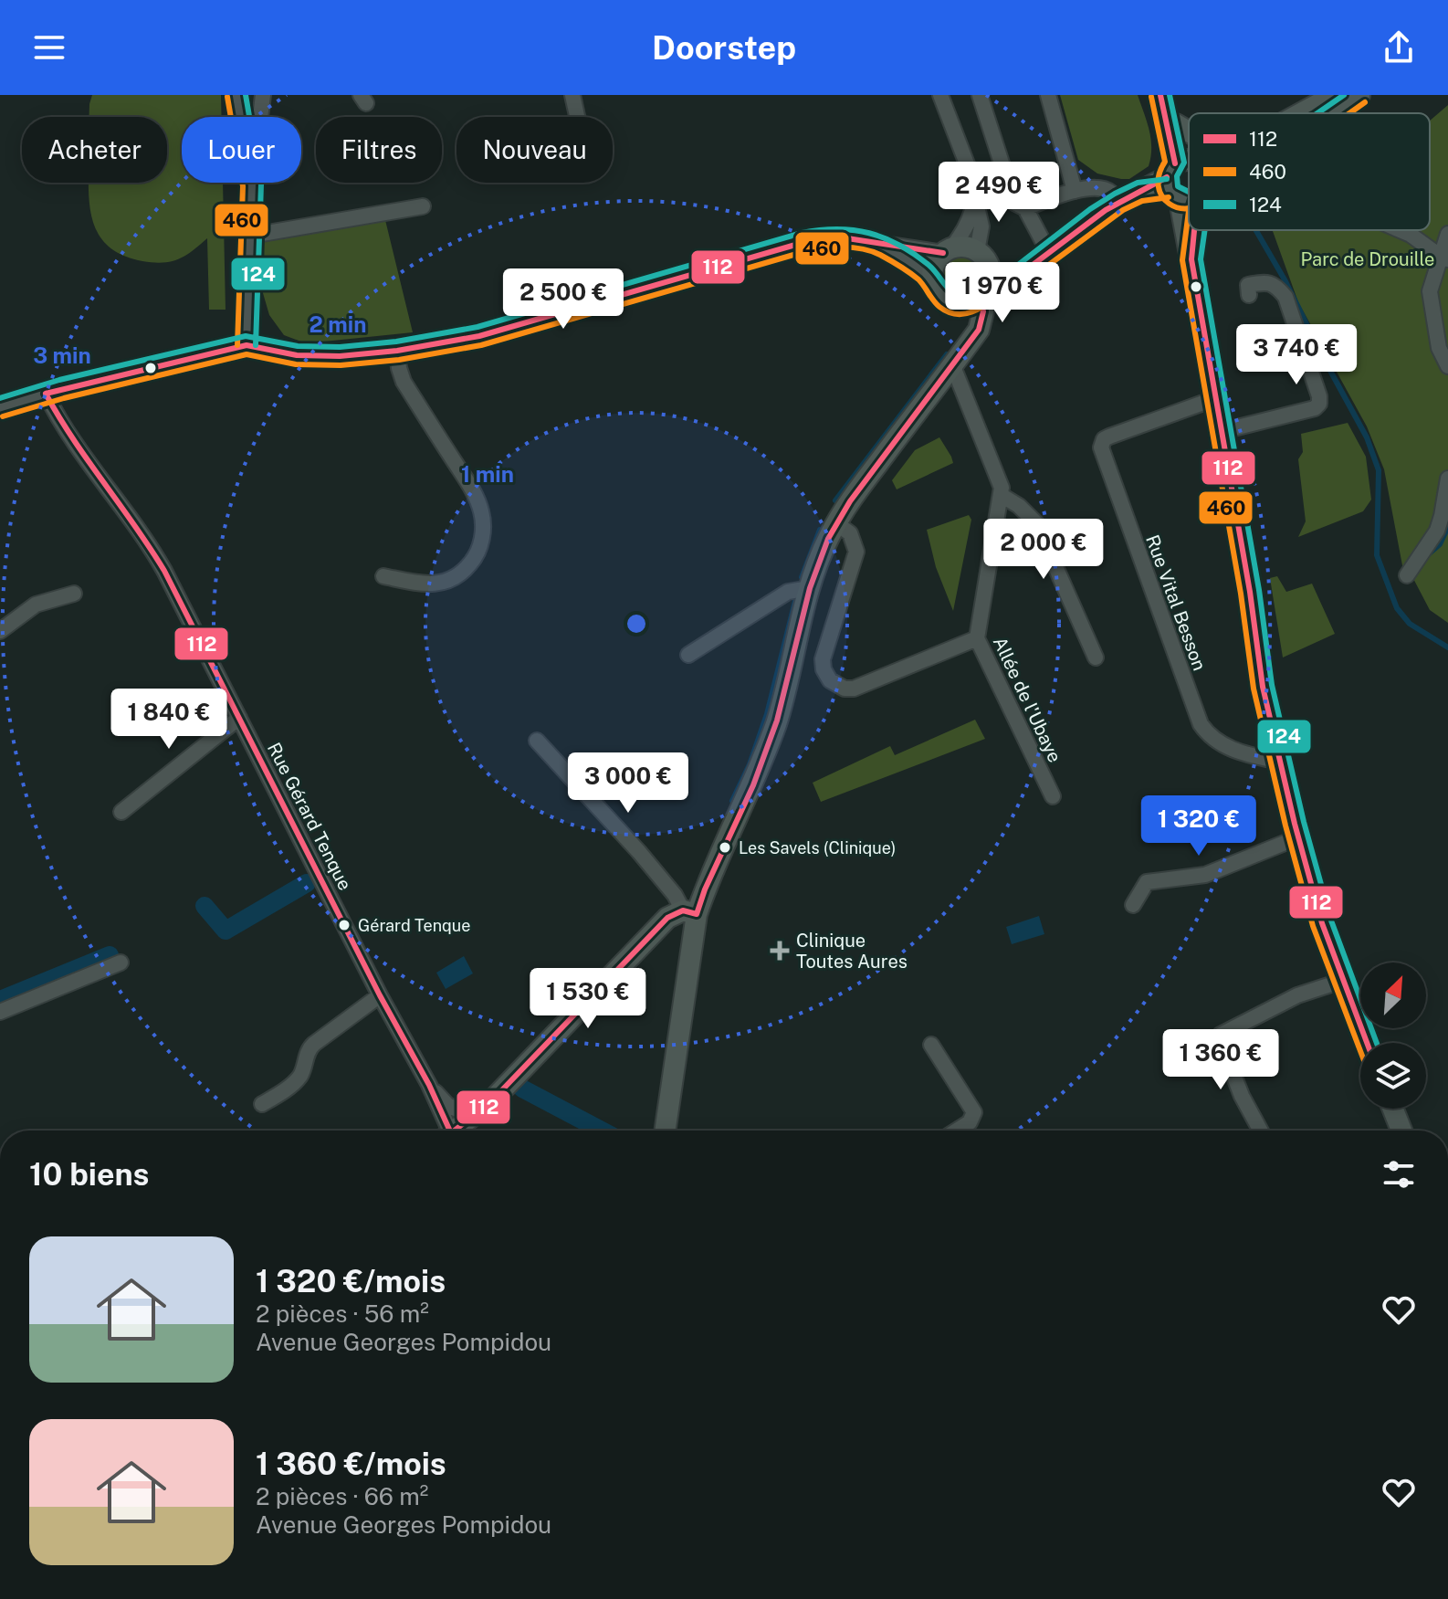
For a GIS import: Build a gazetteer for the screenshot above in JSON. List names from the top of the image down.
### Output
{
  "streets": {
    "street": ["Rue Vital Besson", "Allée de l'Ubaye", "Rue Gérard Tenque"]
  },
  "parks": ["Parc de Drouille"],
  "places": {
    "other": ["Les Savels (Clinique)", "Gérard Tenque"],
    "health": ["Clinique Toutes Aures"]
  },
  "lines": ["transit line 112", "transit line 124", "transit line 460"],
  "legend": ["112", "460", "124"],
  "north": "top right",
  "page": {
    "header": "Doorstep",
    "chip": [
      "Acheter",
      "Louer",
      "Filtres",
      "Nouveau"
    ],
    "price": [
      "2 490 €",
      "1 970 €",
      "2 500 €",
      "3 740 €",
      "2 000 €",
      "1 840 €",
      "3 000 €",
      "1 320 €",
      "1 530 €",
      "1 360 €"
    ],
    "heading": "10 biens",
    "list": [
      {
        "name": "1 320 €/mois",
        "note": "2 pièces · 56 m² · Avenue Georges Pompidou"
      },
      {
        "name": "1 360 €/mois",
        "note": "2 pièces · 66 m² · Avenue Georges Pompidou"
      }
    ]
  },
  "rings": ["2 min", "3 min", "1 min"]
}
